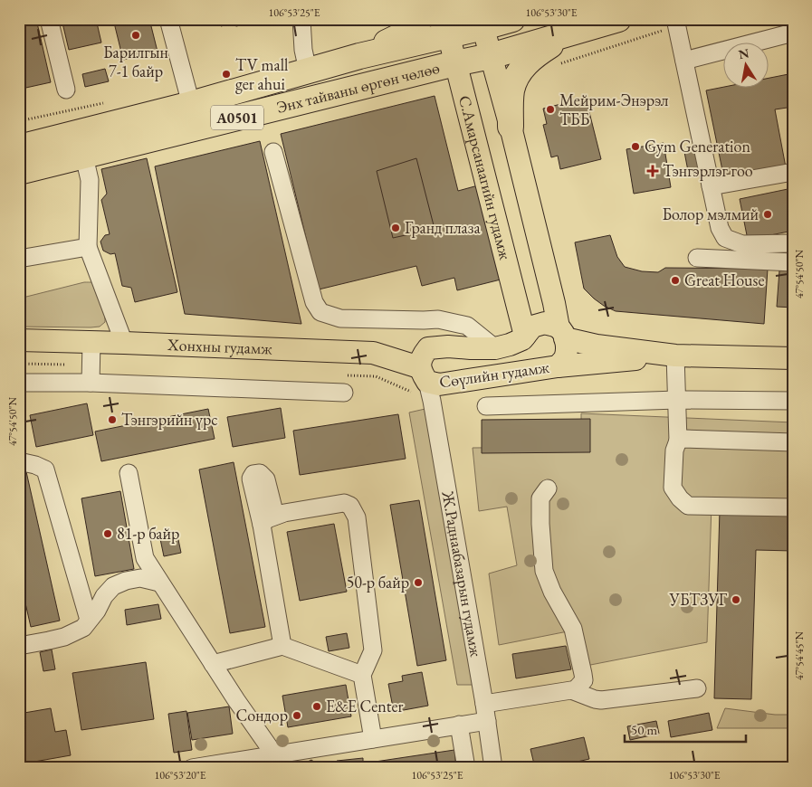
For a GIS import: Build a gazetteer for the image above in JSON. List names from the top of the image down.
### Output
{
  "streets": {
    "highway": ["Энх тайваны өргөн чөлөө", "A0501"],
    "main road": ["С.Амарсанаагийн гудамж", "Хонхны гудамж", "Сөүлийн гудамж"],
    "street": ["Ж.Раднаабазарын гудамж"]
  },
  "crossings": [
    ["Энх тайваны өргөн чөлөө", "С.Амарсанаагийн гудамж"],
    ["С.Амарсанаагийн гудамж", "Сөүлийн гудамж"],
    ["Хонхны гудамж", "Сөүлийн гудамж"],
    ["Хонхны гудамж", "Ж.Раднаабазарын гудамж"],
    ["Сөүлийн гудамж", "Ж.Раднаабазарын гудамж"]
  ],
  "places": {
    "other": [
      "Барилгын 7-1 байр",
      "TV mall ger ahui",
      "Мейрим-Энэрэл ТББ",
      "Gym Generation",
      "Болор мэлмий",
      "Гранд плаза",
      "Great House",
      "Тэнгэрийн үрс",
      "81-р байр",
      "50-р байр",
      "УБТЗУГ",
      "E&E Center",
      "Сондор"
    ],
    "health": ["Тэнгэрлэг гоо"]
  },
  "scale_bar": "50 m",
  "north": "top",
  "coordinates": [
    "106°53'25\"E",
    "106°53'30\"E",
    "47°54'50\"N",
    "47°54'45\"N",
    "106°53'20\"E"
  ]
}
